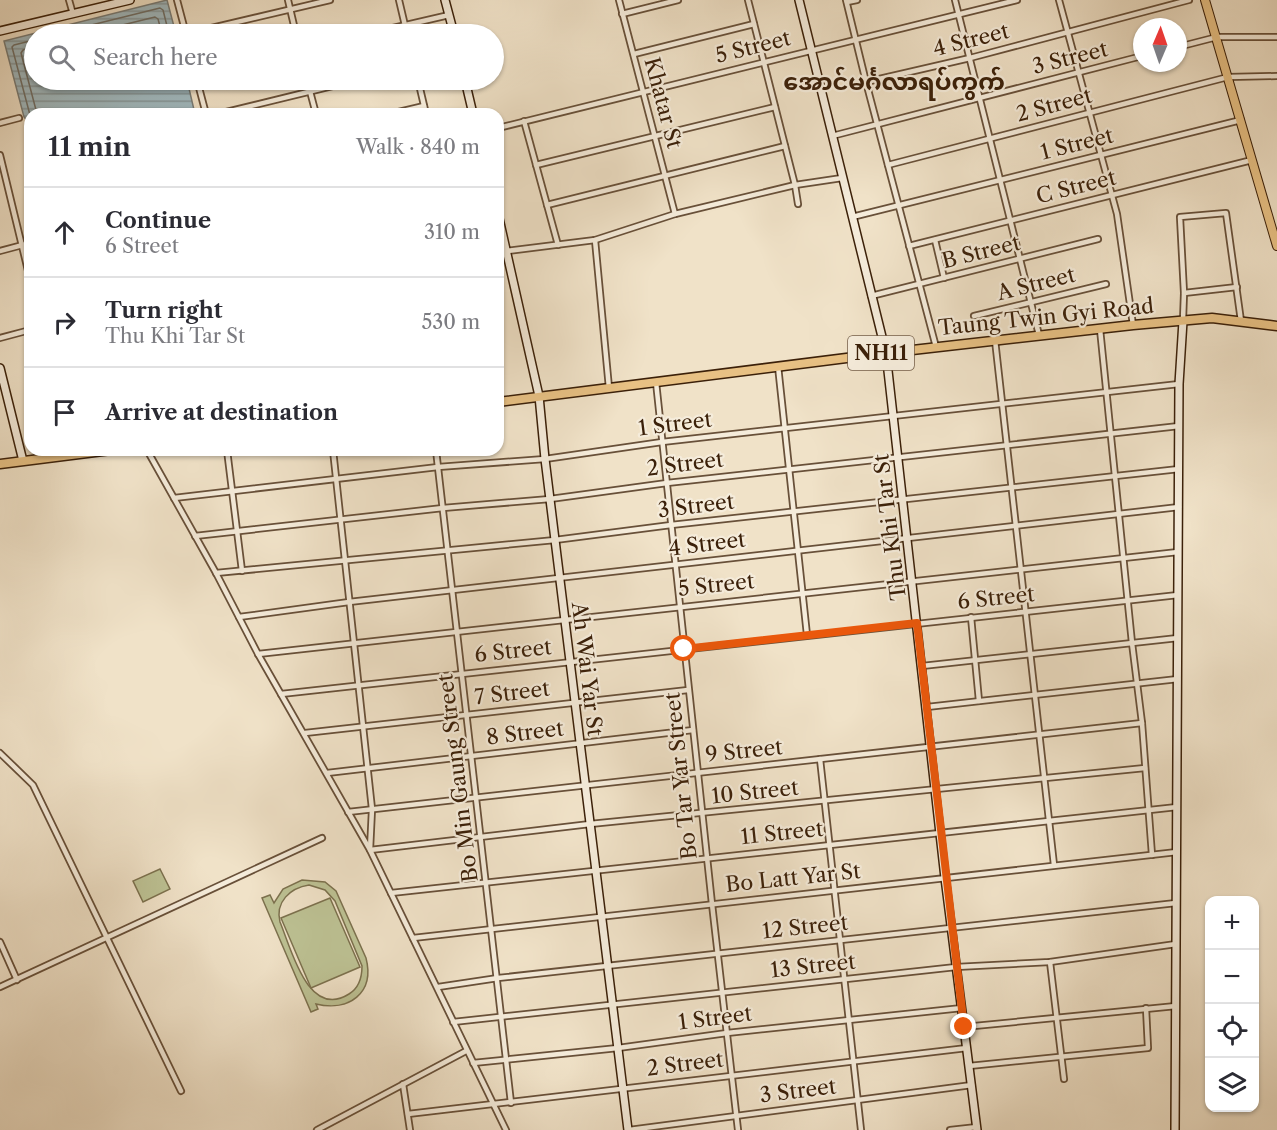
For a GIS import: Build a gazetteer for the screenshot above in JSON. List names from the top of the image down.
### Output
{
  "streets": {
    "highway": ["Taung Twin Gyi Road", "NH11"],
    "street": [
      "4 Street",
      "5 Street",
      "3 Street",
      "Khatar St",
      "2 Street",
      "1 Street",
      "C Street",
      "B Street",
      "A Street",
      "Thu Khi Tar St",
      "6 Street",
      "Ah Wai Yar St",
      "7 Street",
      "8 Street",
      "9 Street",
      "Bo Tar Yar Street",
      "Bo Min Gaung Street",
      "10 Street",
      "11 Street",
      "Bo Latt Yar St",
      "12 Street",
      "13 Street"
    ]
  },
  "crossings": [
    ["4 Street", "Thu Khi Tar St"],
    ["4 Street", "Ah Wai Yar St"],
    ["4 Street", "Bo Tar Yar Street"],
    ["4 Street", "Bo Min Gaung Street"],
    ["5 Street", "Khatar St"],
    ["5 Street", "Thu Khi Tar St"],
    ["5 Street", "Ah Wai Yar St"],
    ["5 Street", "Bo Tar Yar Street"],
    ["5 Street", "Bo Min Gaung Street"],
    ["3 Street", "Thu Khi Tar St"],
    ["3 Street", "Ah Wai Yar St"],
    ["3 Street", "Bo Tar Yar Street"],
    ["3 Street", "Bo Min Gaung Street"],
    ["2 Street", "Thu Khi Tar St"],
    ["2 Street", "Ah Wai Yar St"],
    ["2 Street", "Bo Tar Yar Street"],
    ["2 Street", "Bo Min Gaung Street"],
    ["1 Street", "Thu Khi Tar St"],
    ["1 Street", "Ah Wai Yar St"],
    ["1 Street", "Bo Tar Yar Street"],
    ["1 Street", "Bo Min Gaung Street"],
    ["B Street", "Thu Khi Tar St"],
    ["Taung Twin Gyi Road", "Thu Khi Tar St"],
    ["Taung Twin Gyi Road", "Ah Wai Yar St"],
    ["Taung Twin Gyi Road", "Bo Tar Yar Street"],
    ["Thu Khi Tar St", "6 Street"],
    ["Thu Khi Tar St", "9 Street"],
    ["Thu Khi Tar St", "10 Street"],
    ["Thu Khi Tar St", "11 Street"],
    ["Thu Khi Tar St", "Bo Latt Yar St"],
    ["Thu Khi Tar St", "12 Street"],
    ["Thu Khi Tar St", "13 Street"],
    ["6 Street", "Ah Wai Yar St"],
    ["6 Street", "Bo Tar Yar Street"],
    ["6 Street", "Bo Min Gaung Street"],
    ["Ah Wai Yar St", "7 Street"],
    ["Ah Wai Yar St", "8 Street"],
    ["Ah Wai Yar St", "9 Street"],
    ["Ah Wai Yar St", "10 Street"],
    ["Ah Wai Yar St", "11 Street"],
    ["Ah Wai Yar St", "Bo Latt Yar St"],
    ["Ah Wai Yar St", "12 Street"],
    ["Ah Wai Yar St", "13 Street"],
    ["7 Street", "Bo Tar Yar Street"],
    ["7 Street", "Bo Min Gaung Street"],
    ["8 Street", "Bo Tar Yar Street"],
    ["8 Street", "Bo Min Gaung Street"],
    ["9 Street", "Bo Tar Yar Street"],
    ["9 Street", "Bo Min Gaung Street"],
    ["Bo Tar Yar Street", "10 Street"],
    ["Bo Tar Yar Street", "11 Street"],
    ["Bo Tar Yar Street", "Bo Latt Yar St"],
    ["Bo Tar Yar Street", "12 Street"],
    ["Bo Tar Yar Street", "13 Street"],
    ["Bo Min Gaung Street", "10 Street"],
    ["Bo Min Gaung Street", "11 Street"],
    ["Bo Min Gaung Street", "Bo Latt Yar St"],
    ["Bo Min Gaung Street", "12 Street"],
    ["Bo Min Gaung Street", "13 Street"]
  ],
  "districts": ["အောင်မင်္ဂလာရပ်ကွက်"],
  "north": "top",
  "page": {
    "search": "Search here",
    "heading": ["11 min", "Walk · 840 m"],
    "list": [
      ["Continue", "6 Street", "310 m"],
      ["Turn right", "Thu Khi Tar St", "530 m"],
      "Arrive at destination"
    ],
    "map_buttons": ["+", "−"]
  }
}
